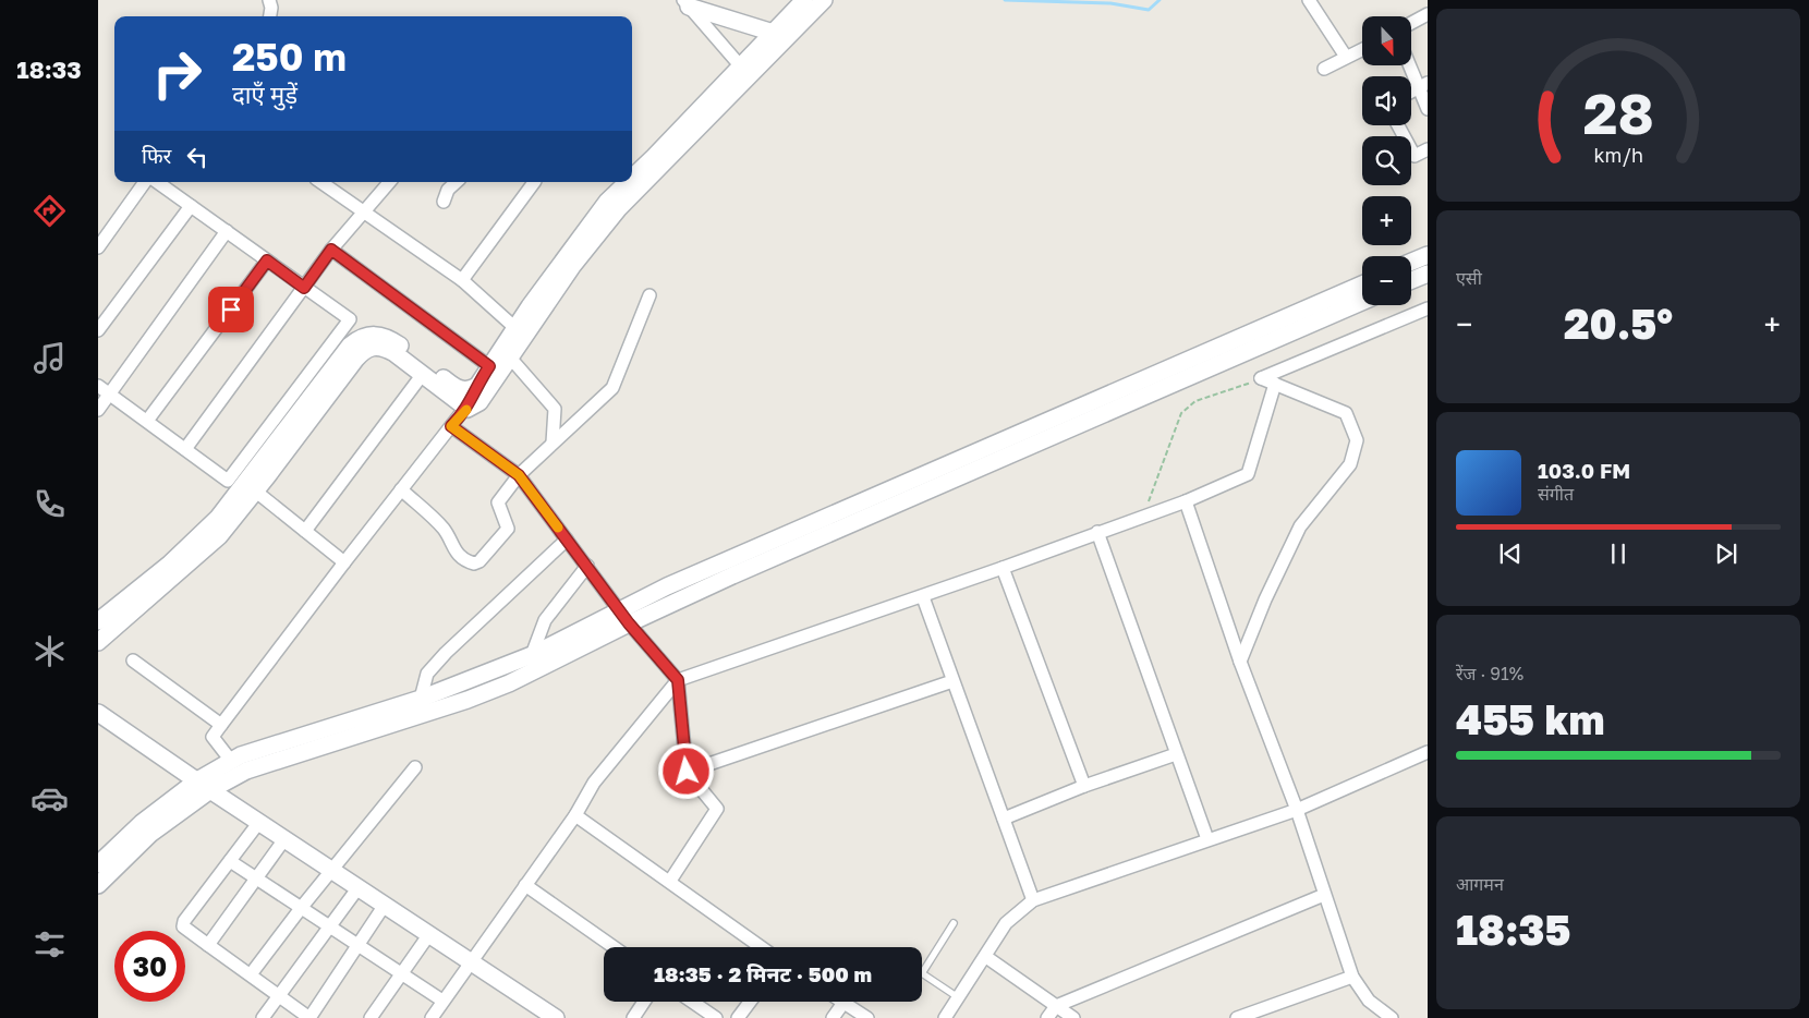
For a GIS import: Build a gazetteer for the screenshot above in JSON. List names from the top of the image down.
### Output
{
  "north": "bottom",
  "page": {
    "tabs": "18:33",
    "map_buttons": ["+", "−"],
    "turn": ["250 m", "दाएँ मुड़ें"],
    "then": "फिर",
    "tile": [
      "एसी",
      ["रेंज · 91%", "455 km"],
      ["आगमन", "18:35"]
    ],
    "heat": ["−", "20.5°", "+"],
    "song": ["103.0 FM", "संगीत"],
    "limit": "30",
    "trip": "18:35 · 2 मिनट · 500 m",
    "gauge": ["28", "km/h"]
  }
}
